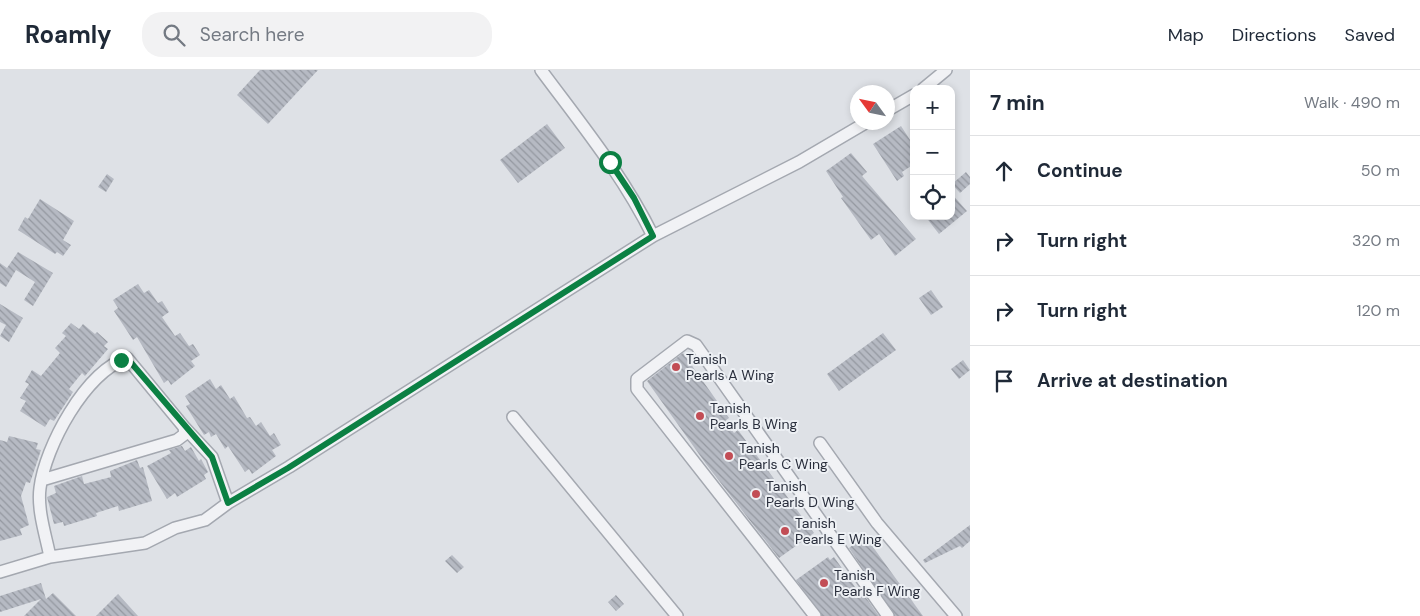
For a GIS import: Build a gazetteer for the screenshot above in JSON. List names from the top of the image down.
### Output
{
  "places": [
    "Tanish Pearls A Wing",
    "Tanish Pearls B Wing",
    "Tanish Pearls C Wing",
    "Tanish Pearls D Wing",
    "Tanish Pearls E Wing",
    "Tanish Pearls F Wing"
  ],
  "north": "top left",
  "page": {
    "header": "Roamly",
    "search": "Search here",
    "nav": ["Map", "Directions", "Saved"],
    "heading": ["7 min", "Walk · 490 m"],
    "map_buttons": ["+", "−"],
    "list": [
      ["Continue", "50 m"],
      ["Turn right", "320 m"],
      ["Turn right", "120 m"],
      "Arrive at destination"
    ]
  }
}
